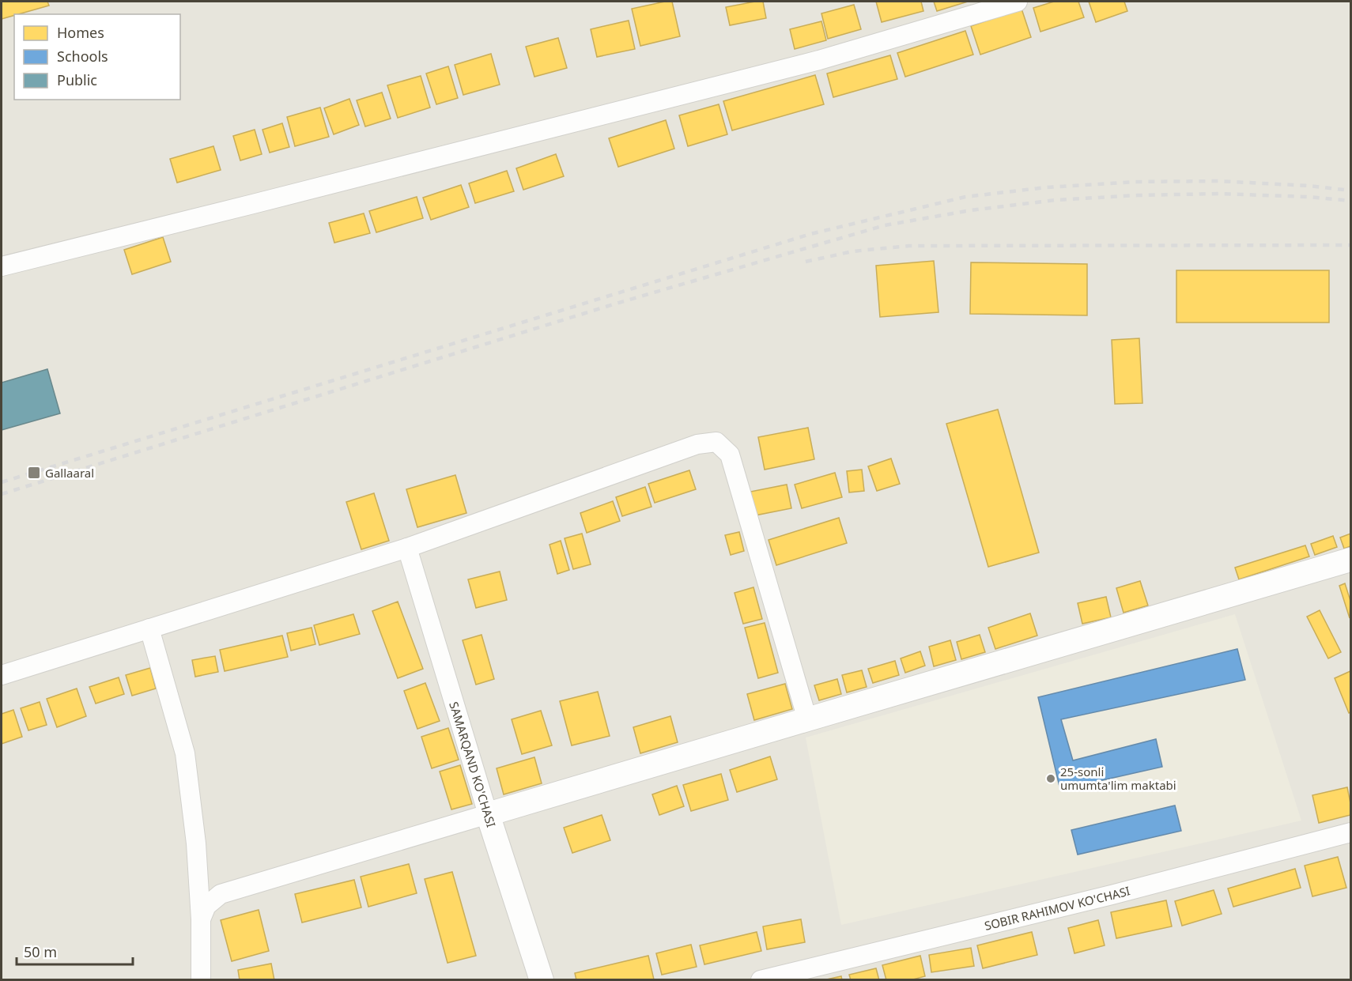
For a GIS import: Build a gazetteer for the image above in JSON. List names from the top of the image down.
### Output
{
  "streets": {
    "street": ["SAMARQAND KO'CHASI", "SOBIR RAHIMOV KO'CHASI"]
  },
  "places": {
    "transit": ["Gallaaral"],
    "other": ["25-sonli umumta'lim maktabi"]
  },
  "legend": ["Homes", "Schools", "Public"],
  "scale_bar": "50 m"
}
